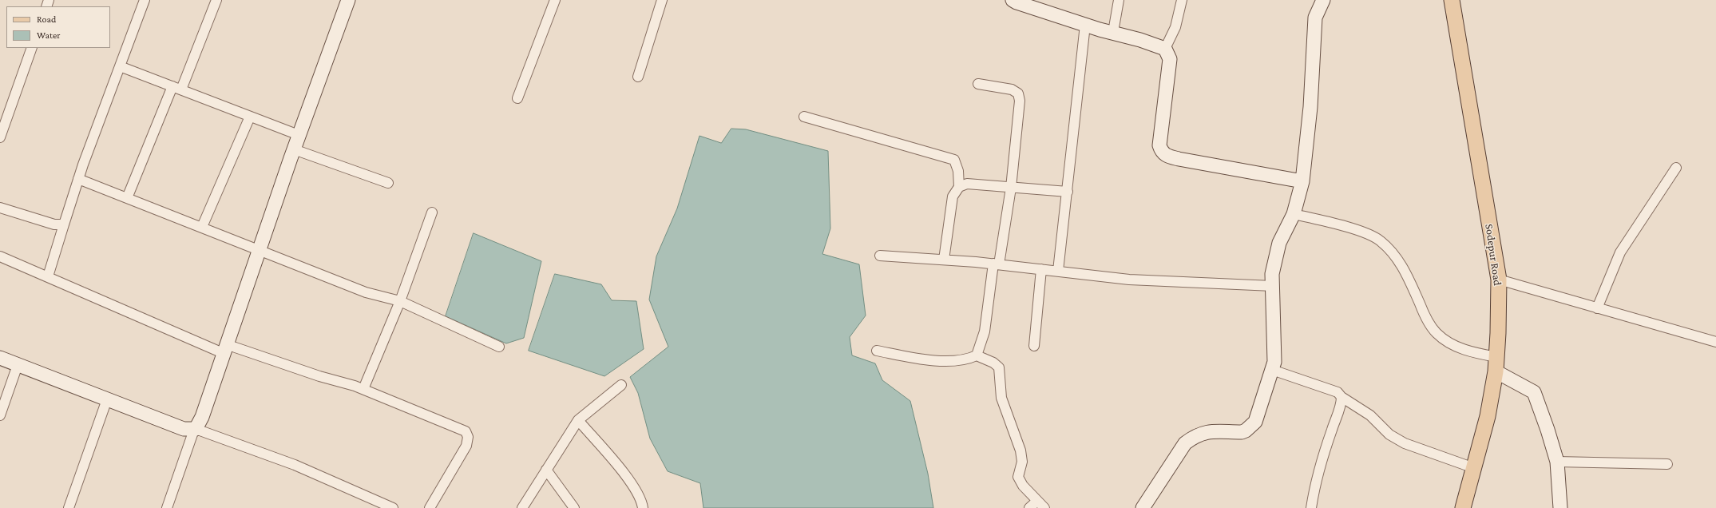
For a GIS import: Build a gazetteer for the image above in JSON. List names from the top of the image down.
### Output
{
  "streets": {
    "main road": ["Sodepur Road"]
  },
  "legend": ["Road", "Water"]
}
